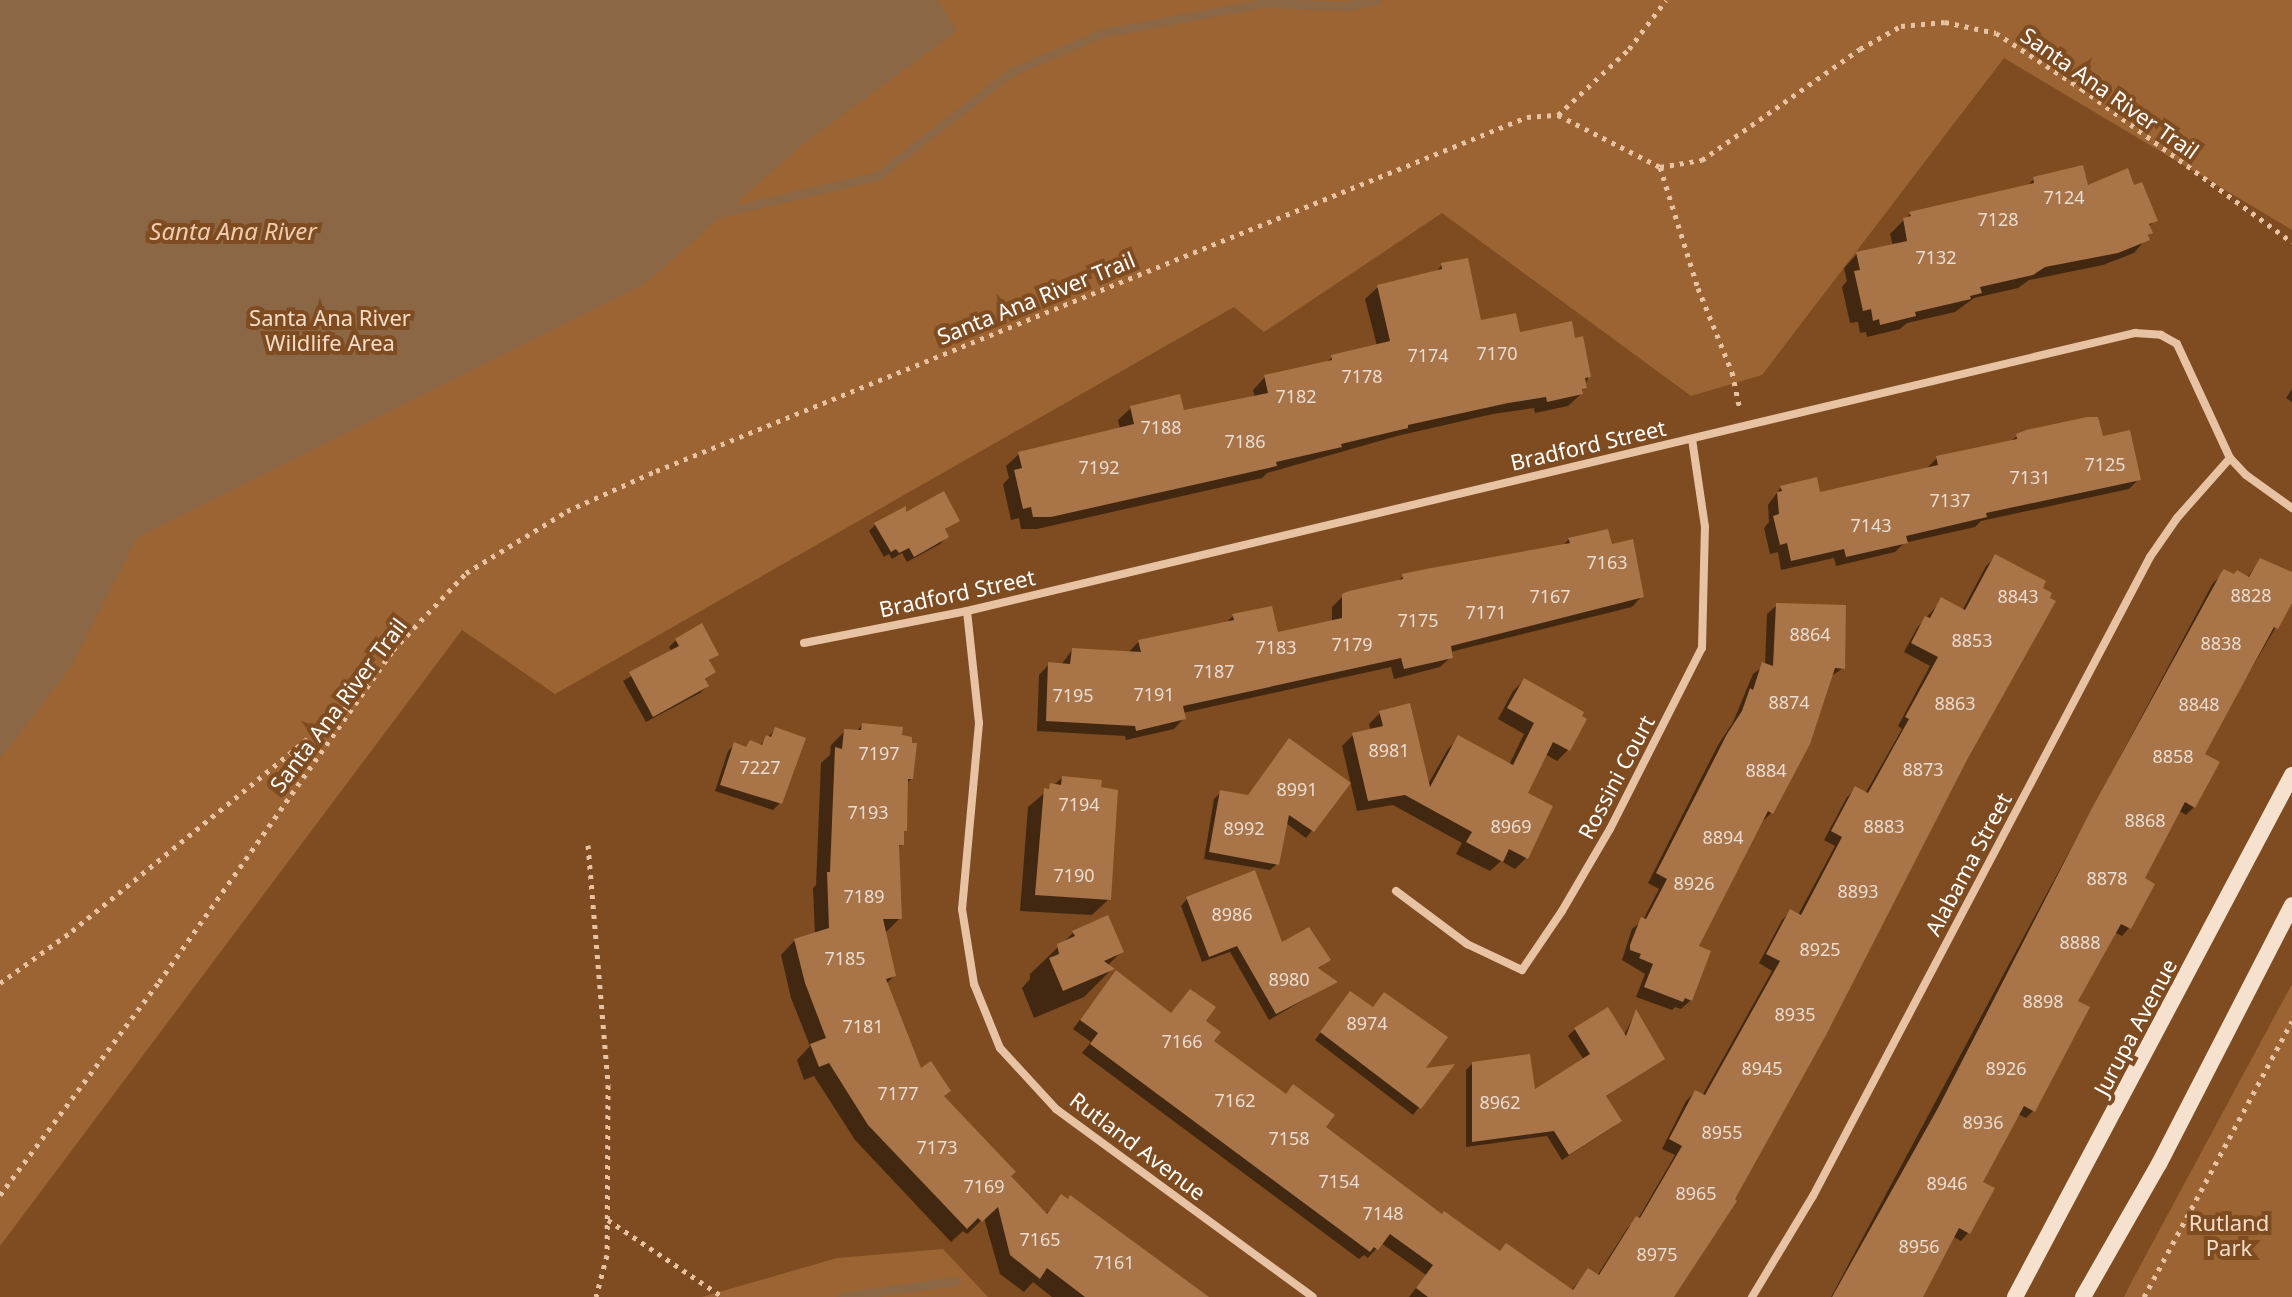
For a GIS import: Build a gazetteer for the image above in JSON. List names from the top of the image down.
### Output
{
  "streets": {
    "main road": ["Jurupa Avenue"],
    "street": [
      "Bradford Street",
      "Rossini Court",
      "Alabama Street",
      "Rutland Avenue"
    ],
    "path": ["Santa Ana River Trail"]
  },
  "crossings": [
    ["Bradford Street", "Rossini Court"],
    ["Bradford Street", "Alabama Street"],
    ["Bradford Street", "Rutland Avenue"]
  ],
  "water": ["Santa Ana River"],
  "parks": ["Santa Ana River Wildlife Area", "Rutland Park"],
  "house_numbers": [
    "7124",
    "7128",
    "7132",
    "7170",
    "7174",
    "7178",
    "7182",
    "7188",
    "7186",
    "7125",
    "7192",
    "7131",
    "7137",
    "7143",
    "7163",
    "8828",
    "7167",
    "8843",
    "7171",
    "7175",
    "8864",
    "8853",
    "8838",
    "7179",
    "7183",
    "7187",
    "7191",
    "7195",
    "8874",
    "8863",
    "8848",
    "8981",
    "7197",
    "8858",
    "7227",
    "8873",
    "8884",
    "8991",
    "7194",
    "7193",
    "8868",
    "8969",
    "8883",
    "8992",
    "8894",
    "7190",
    "8878",
    "8926",
    "8893",
    "7189",
    "8986",
    "8888",
    "8925",
    "7185",
    "8980",
    "8898",
    "8935",
    "8974",
    "7181",
    "7166",
    "8945",
    "8926",
    "7177",
    "7162",
    "8962",
    "8936",
    "8955",
    "7158",
    "7173",
    "7154",
    "8946",
    "7169",
    "8965",
    "7148",
    "7165",
    "8956",
    "8975",
    "7161"
  ]
}
